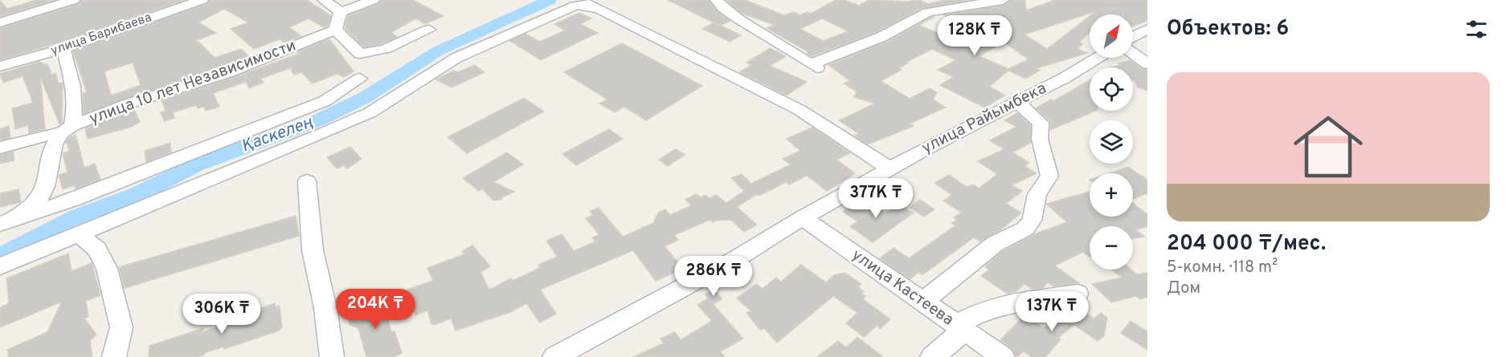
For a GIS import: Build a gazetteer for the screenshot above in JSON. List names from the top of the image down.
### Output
{
  "streets": {
    "street": [
      "улица Барибаева",
      "улица 10 лет Независимости",
      "улица Райымбека",
      "улица Кастеева"
    ]
  },
  "crossings": [
    ["улица Райымбека", "улица Кастеева"]
  ],
  "water": ["Қаскелең"],
  "north": "top right",
  "page": {
    "heading": "Объектов: 6",
    "map_buttons": ["+", "−"],
    "price": [
      "128K ₸",
      "377K ₸",
      "286K ₸",
      "204K ₸",
      "137K ₸",
      "306K ₸"
    ],
    "list": [
      {
        "name": "204 000 ₸/мес.",
        "note": "5-комн. · 118 m² · Дом"
      }
    ]
  }
}
